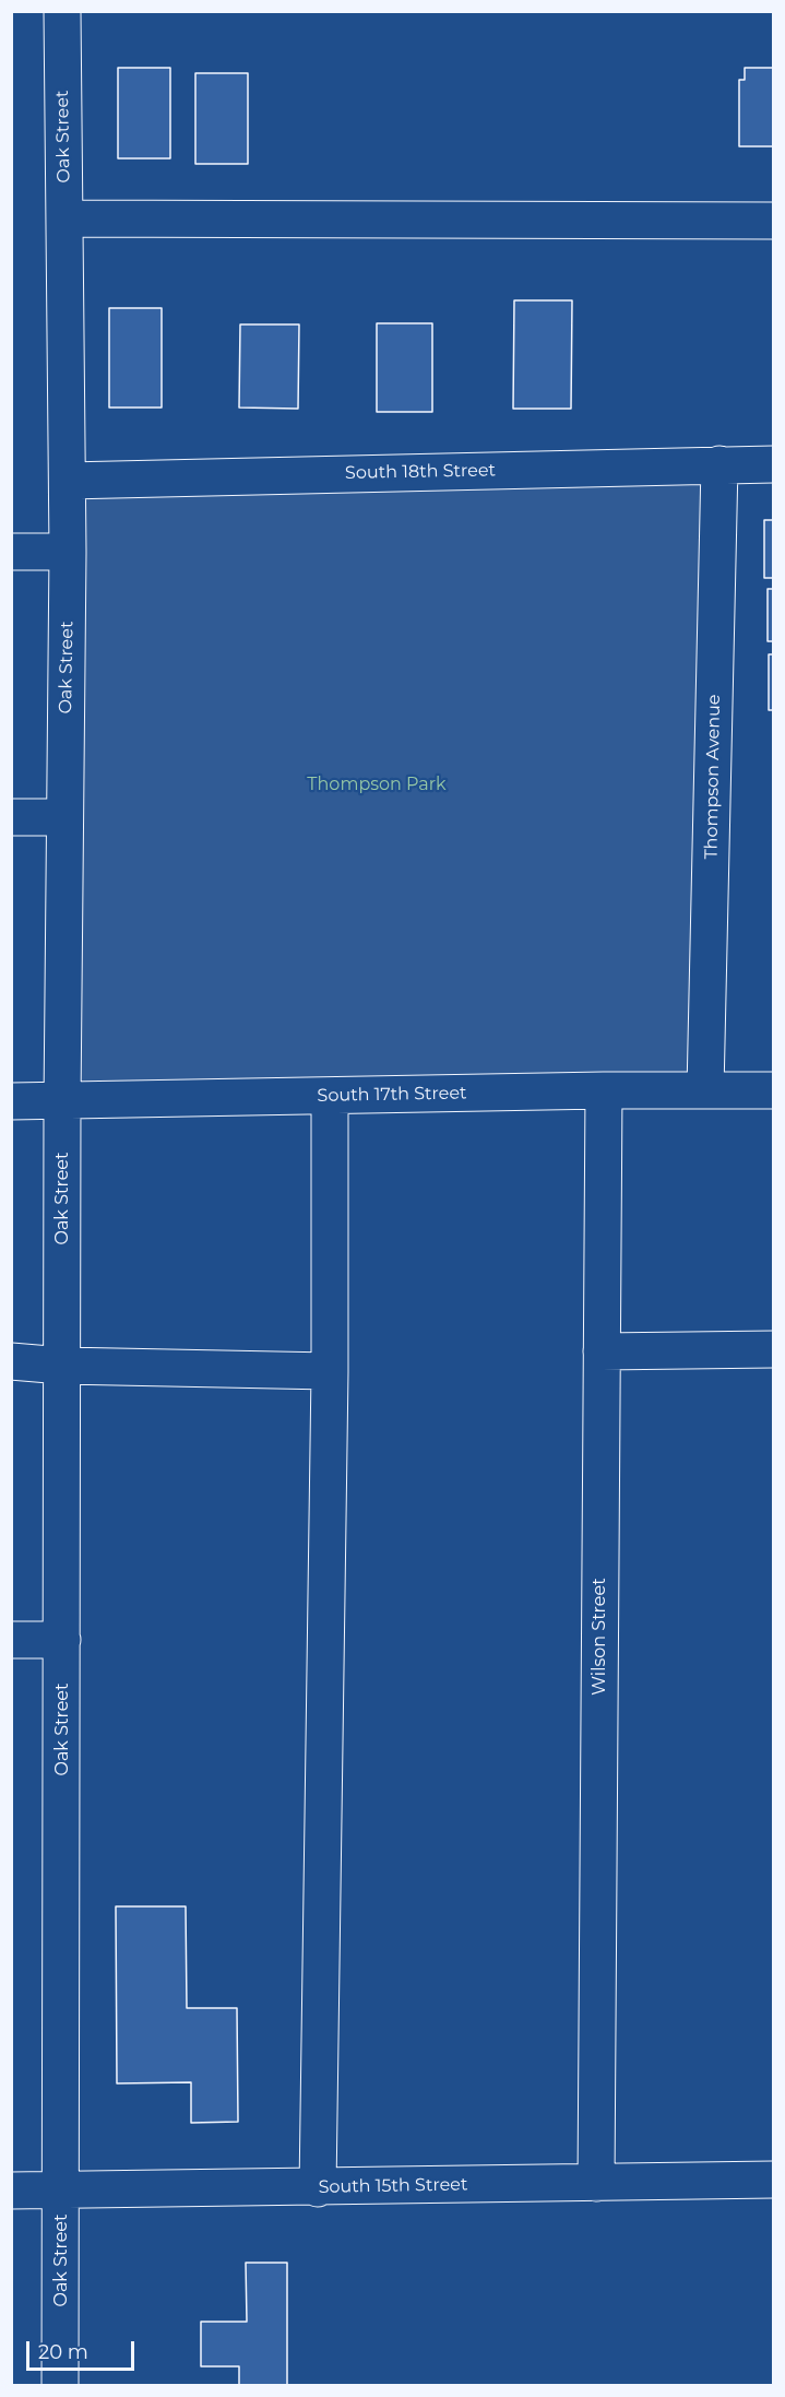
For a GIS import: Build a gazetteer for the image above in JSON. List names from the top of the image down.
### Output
{
  "streets": {
    "street": [
      "Oak Street",
      "South 18th Street",
      "Thompson Avenue",
      "South 17th Street",
      "Wilson Street",
      "South 15th Street"
    ]
  },
  "crossings": [
    ["Oak Street", "South 18th Street"],
    ["Oak Street", "South 17th Street"],
    ["Oak Street", "South 15th Street"],
    ["South 18th Street", "Thompson Avenue"],
    ["Thompson Avenue", "South 17th Street"],
    ["South 17th Street", "Wilson Street"],
    ["Wilson Street", "South 15th Street"]
  ],
  "parks": ["Thompson Park"],
  "scale_bar": "20 m"
}
